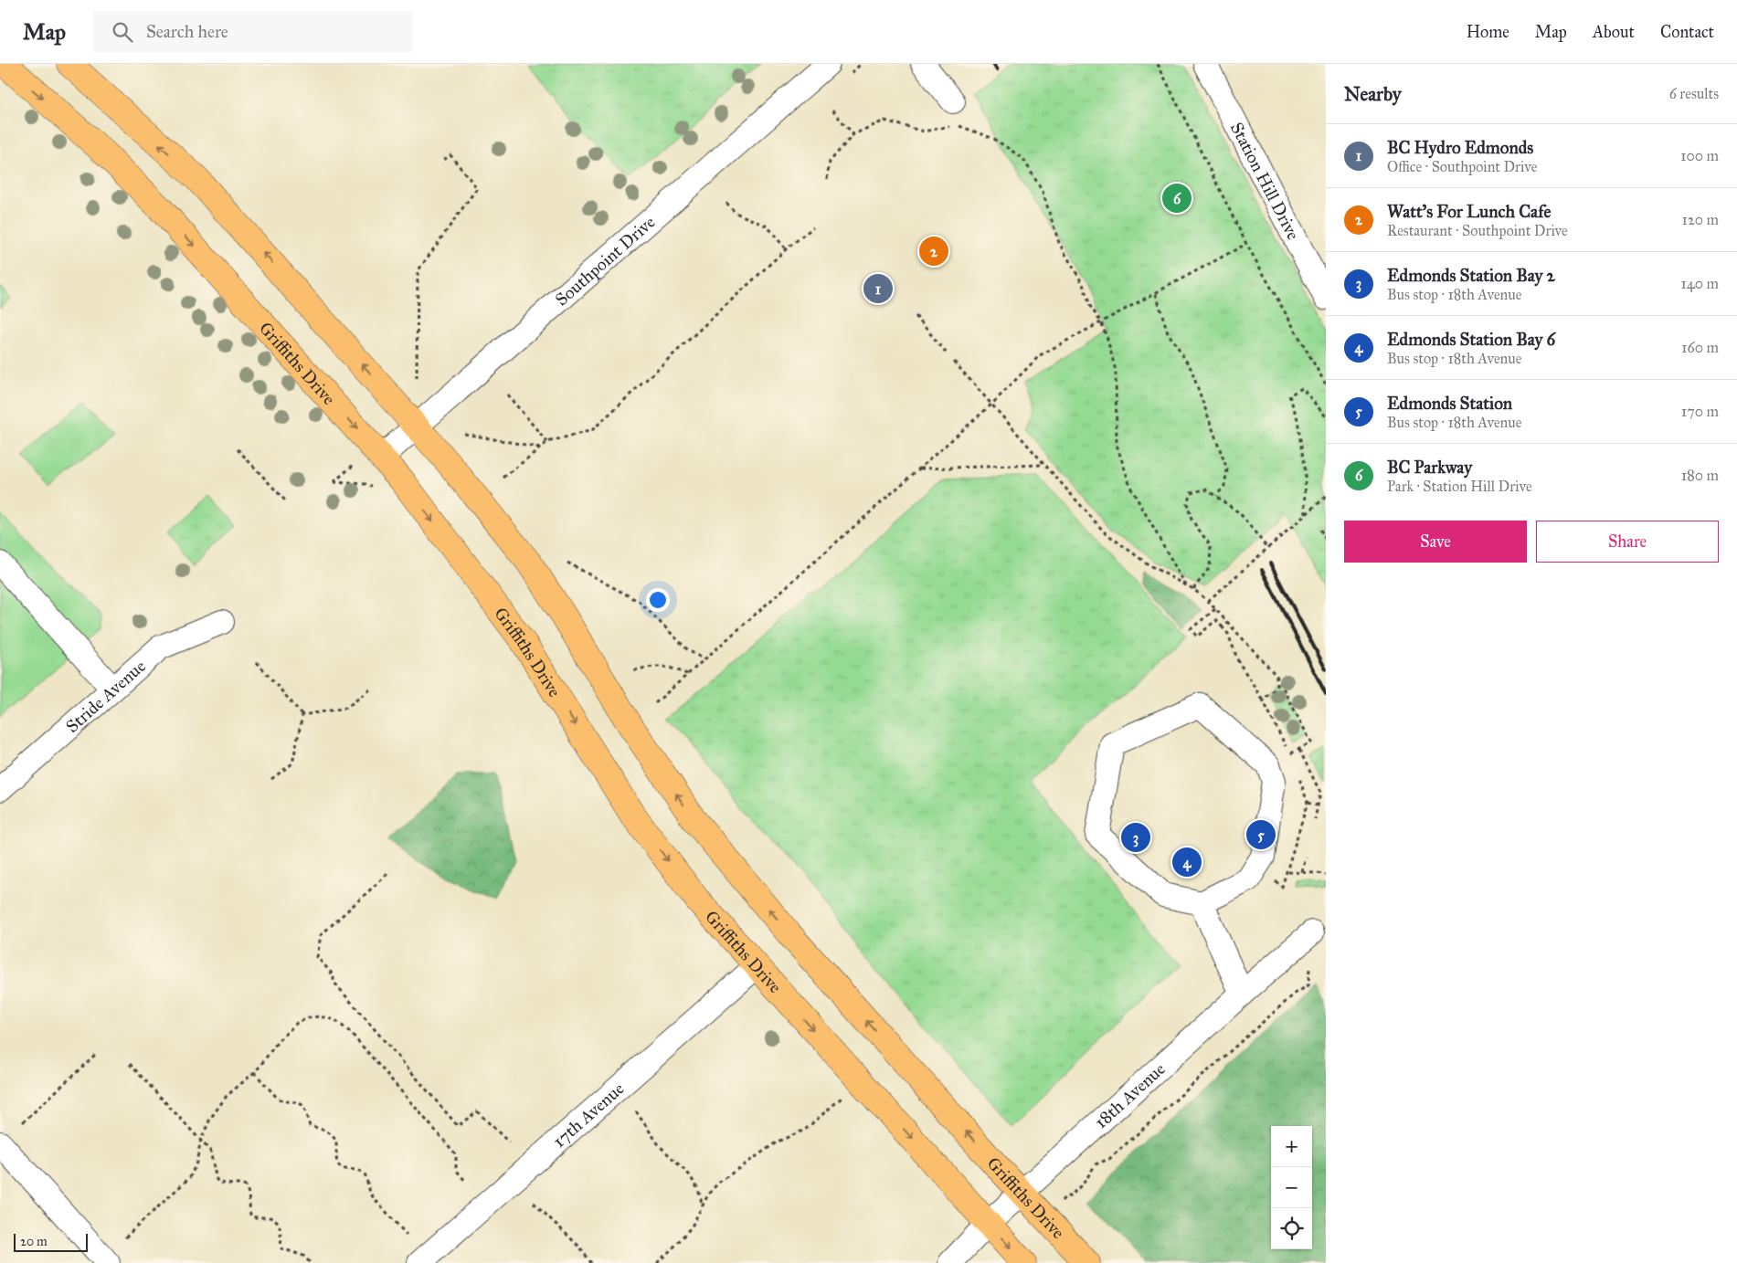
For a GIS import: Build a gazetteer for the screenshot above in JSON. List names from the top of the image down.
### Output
{
  "streets": {
    "main road": ["Griffiths Drive"],
    "street": [
      "Station Hill Drive",
      "Southpoint Drive",
      "Stride Avenue",
      "18th Avenue",
      "17th Avenue"
    ]
  },
  "crossings": [
    ["Southpoint Drive", "Griffiths Drive"],
    ["Griffiths Drive", "18th Avenue"],
    ["Griffiths Drive", "17th Avenue"]
  ],
  "scale_bar": "20 m",
  "page": {
    "header": "Map",
    "search": "Search here",
    "nav": [
      "Home",
      "Map",
      "About",
      "Contact"
    ],
    "heading": ["Nearby", "6 results"],
    "list": [
      {
        "mark": "1",
        "name": "BC Hydro Edmonds",
        "note": "Office · Southpoint Drive",
        "value": "100 m"
      },
      {
        "mark": "2",
        "name": "Watt's For Lunch Cafe",
        "note": "Restaurant · Southpoint Drive",
        "value": "120 m"
      },
      {
        "mark": "3",
        "name": "Edmonds Station Bay 2",
        "note": "Bus stop · 18th Avenue",
        "value": "140 m"
      },
      {
        "mark": "4",
        "name": "Edmonds Station Bay 6",
        "note": "Bus stop · 18th Avenue",
        "value": "160 m"
      },
      {
        "mark": "5",
        "name": "Edmonds Station",
        "note": "Bus stop · 18th Avenue",
        "value": "170 m"
      },
      {
        "mark": "6",
        "name": "BC Parkway",
        "note": "Park · Station Hill Drive",
        "value": "180 m"
      }
    ],
    "pins": [
      "6",
      "2",
      "1",
      "5",
      "3",
      "4"
    ],
    "buttons": ["Save", "Share"],
    "map_buttons": ["+", "−"],
    "scale": "20 m"
  }
}
